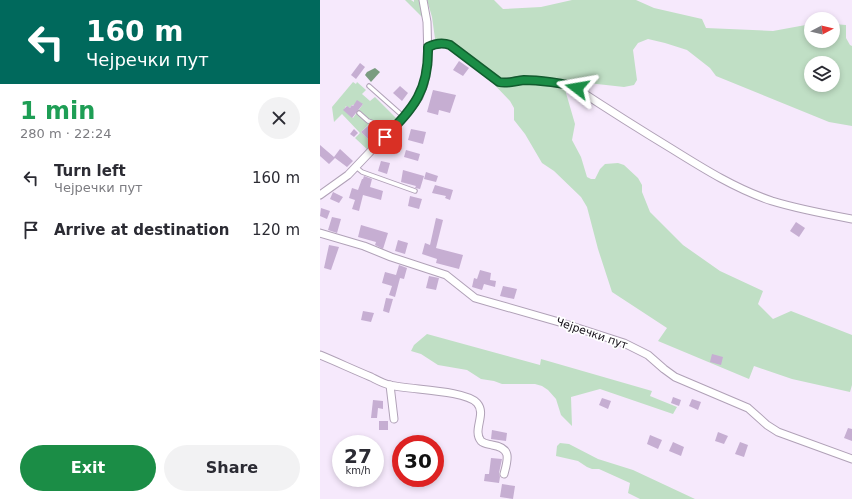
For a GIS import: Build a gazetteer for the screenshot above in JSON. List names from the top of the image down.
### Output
{
  "streets": {
    "street": ["Чејречки пут"]
  },
  "north": "right",
  "page": {
    "turn": ["160 m", "Чејречки пут"],
    "heading": ["1 min", "280 m · 22:24"],
    "list": [
      {
        "name": "Turn left",
        "note": "Чејречки пут",
        "value": "160 m"
      },
      {
        "name": "Arrive at destination",
        "value": "120 m"
      }
    ],
    "speed": "27 km/h",
    "limit": "30",
    "buttons": ["Exit", "Share"]
  }
}
